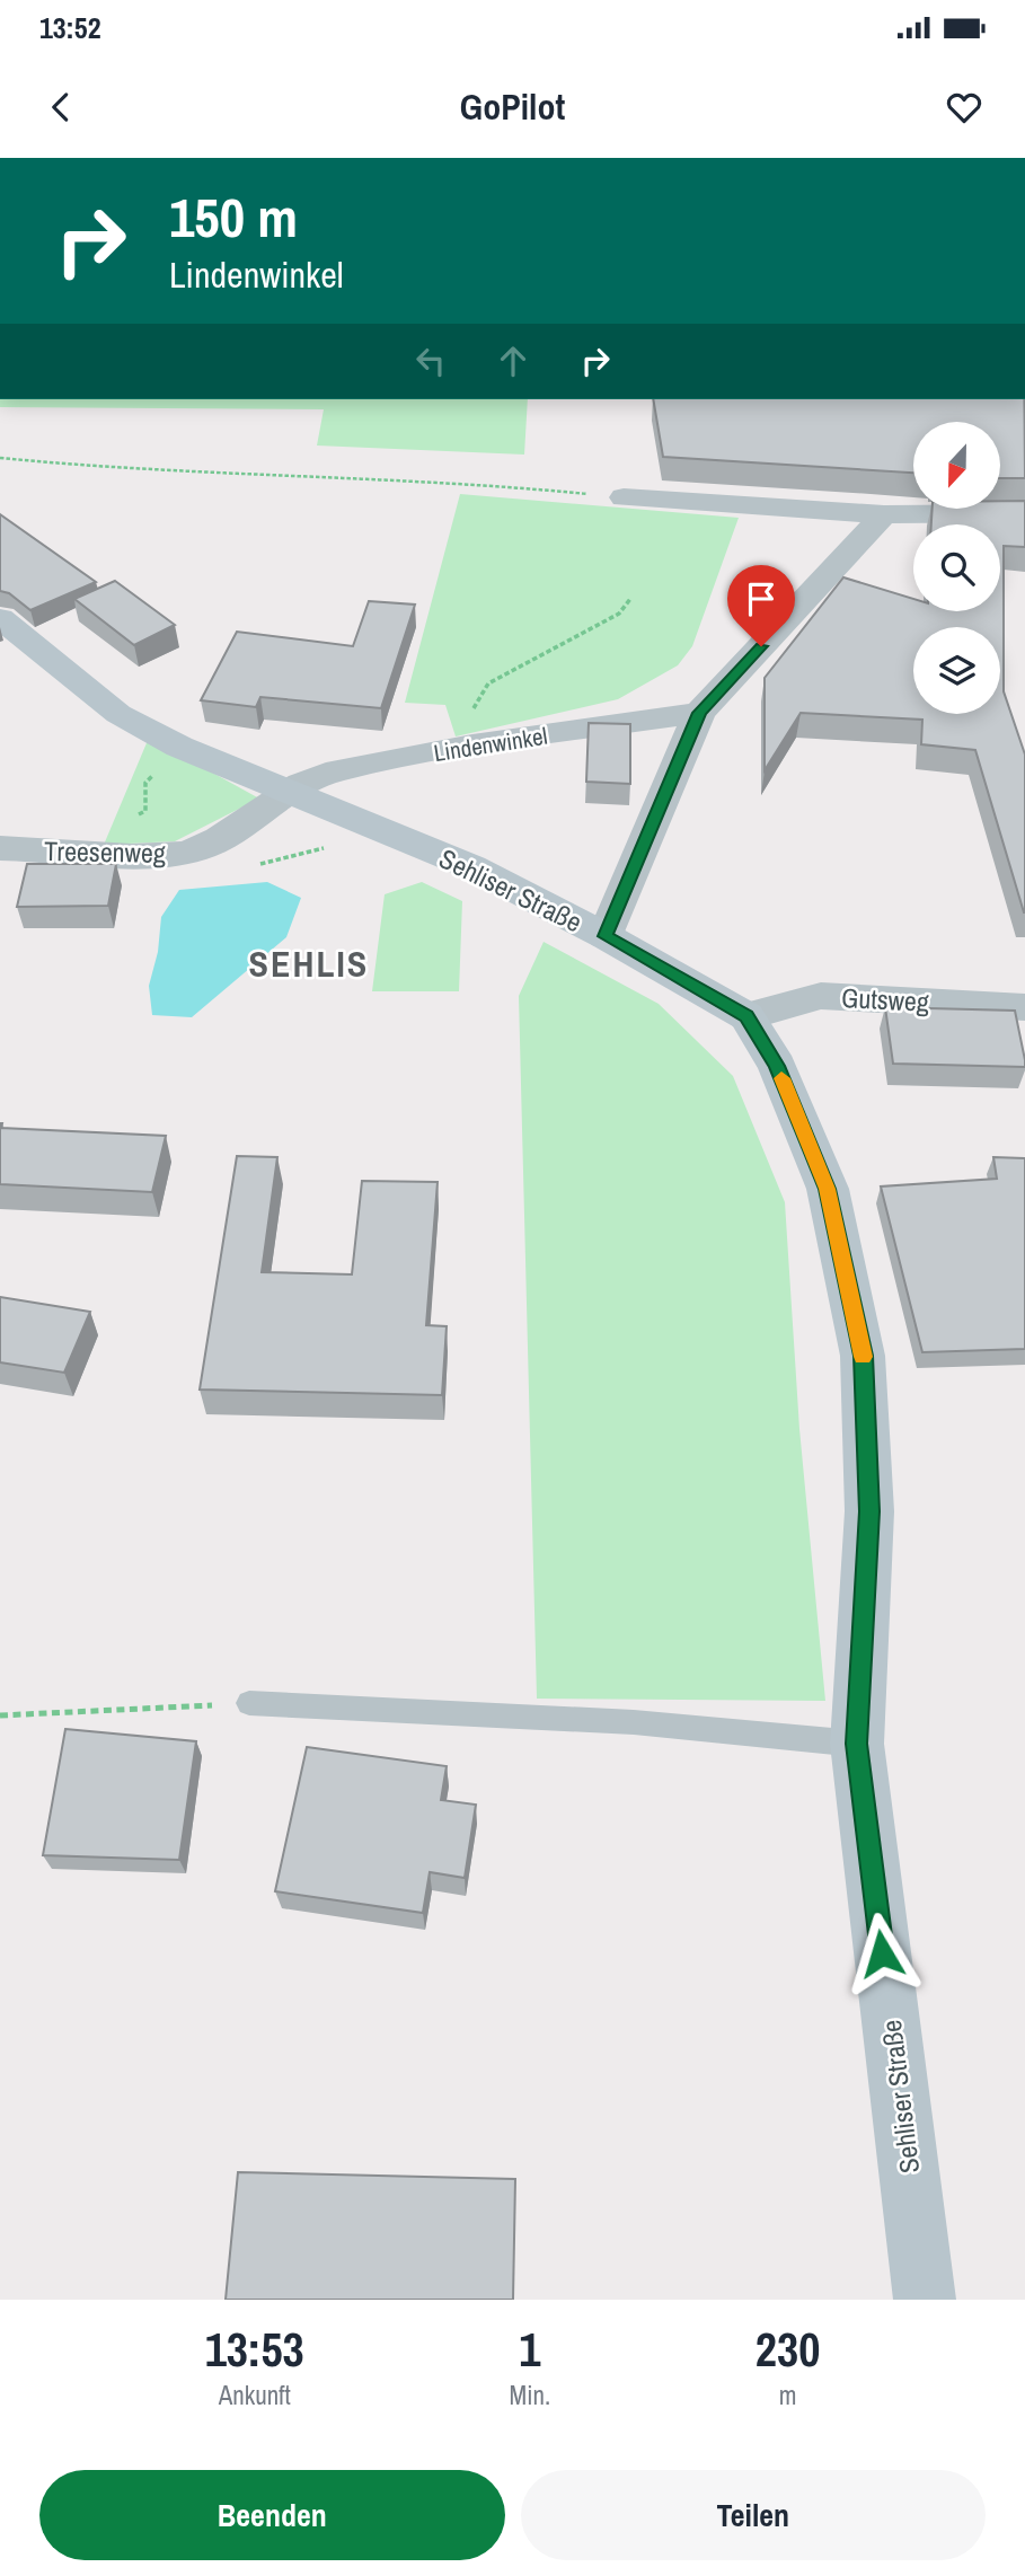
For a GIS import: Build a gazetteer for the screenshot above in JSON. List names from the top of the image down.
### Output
{
  "streets": {
    "street": [
      "Lindenwinkel",
      "Treesenweg",
      "Sehliser Straße",
      "Gutsweg"
    ]
  },
  "crossings": [
    ["Lindenwinkel", "Treesenweg"],
    ["Lindenwinkel", "Sehliser Straße"],
    ["Treesenweg", "Sehliser Straße"],
    ["Sehliser Straße", "Gutsweg"]
  ],
  "districts": ["SEHLIS"],
  "north": "bottom",
  "page": {
    "status": "13:52",
    "header": "GoPilot",
    "turn": ["150 m", "Lindenwinkel"],
    "eta": [
      "13:53",
      "Ankunft",
      "1",
      "Min.",
      "230",
      "m"
    ],
    "buttons": ["Beenden", "Teilen"]
  }
}
